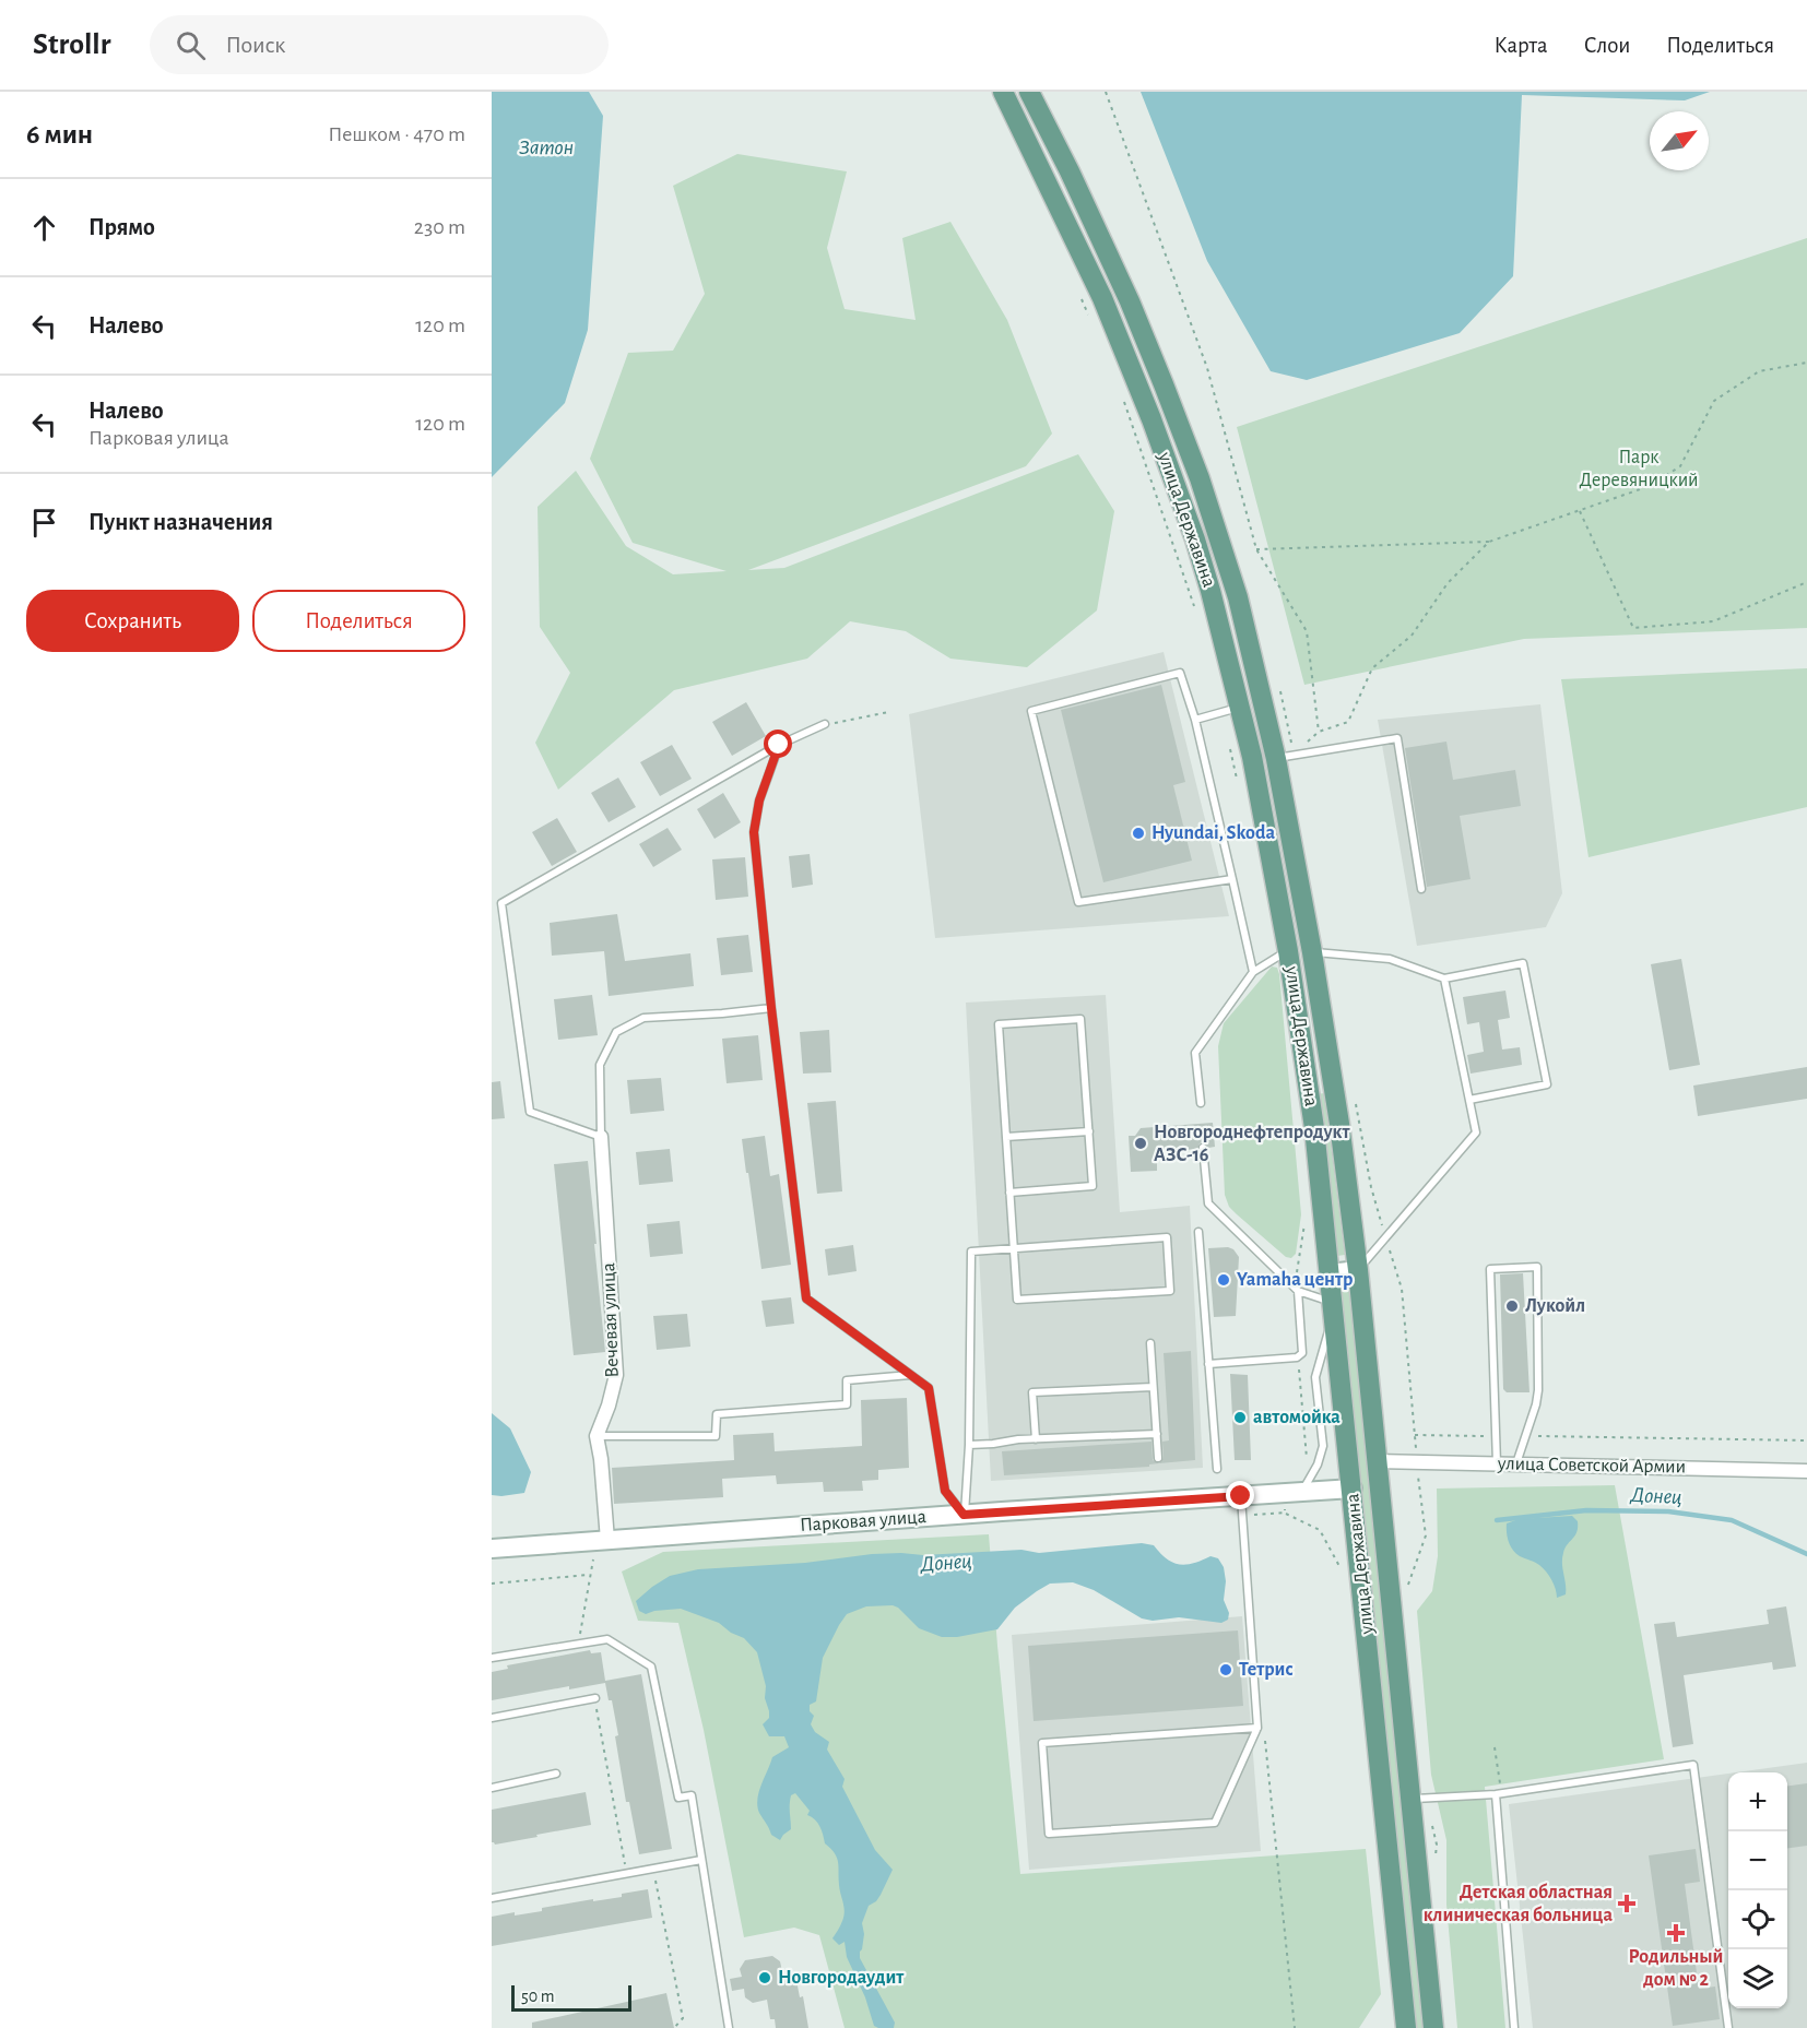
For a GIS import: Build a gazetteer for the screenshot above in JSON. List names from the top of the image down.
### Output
{
  "streets": {
    "main road": ["улица Державина"],
    "street": ["Вечевая улица", "улица Советской Армии", "Парковая улица"]
  },
  "crossings": [
    ["улица Державина", "улица Советской Армии"],
    ["улица Державина", "Парковая улица"]
  ],
  "water": ["Затон", "Донец"],
  "parks": ["Парк Деревяницкий"],
  "places": {
    "other": [
      "Hyundai, Skoda",
      "Новгороднефтепродукт АЗС-16",
      "Yamaha центр",
      "Лукойл",
      "автомойка",
      "Тетрис",
      "Новгородаудит"
    ],
    "health": ["Детская областная клиническая больница", "Родильный дом № 2"]
  },
  "scale_bar": "50 m",
  "north": "top right",
  "page": {
    "header": "Strollr",
    "search": "Поиск",
    "nav": ["Карта", "Слои", "Поделиться"],
    "heading": ["6 мин", "Пешком · 470 m"],
    "list": [
      ["Прямо", "230 m"],
      ["Налево", "120 m"],
      ["Налево", "Парковая улица", "120 m"],
      "Пункт назначения"
    ],
    "buttons": ["Сохранить", "Поделиться"],
    "map_buttons": ["+", "−"],
    "scale": "50 m"
  }
}
